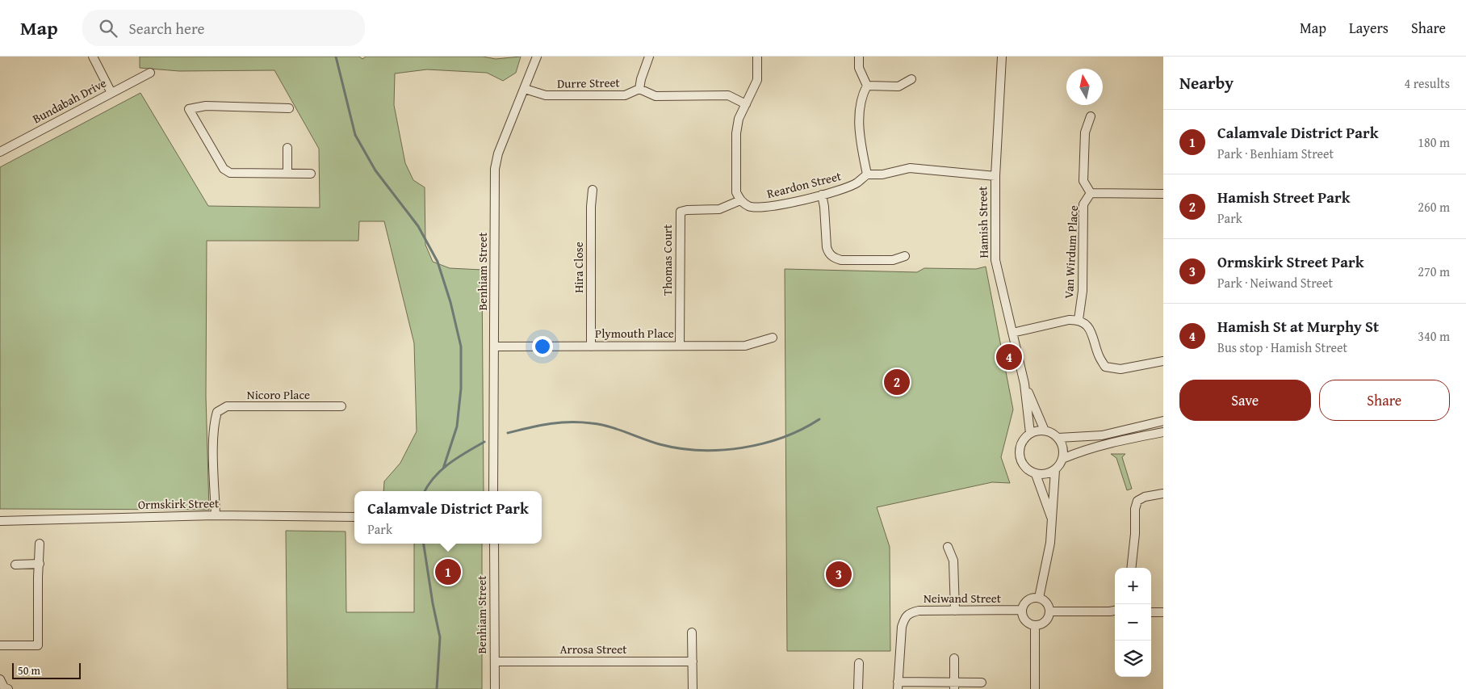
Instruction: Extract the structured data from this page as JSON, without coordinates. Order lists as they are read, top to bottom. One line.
{"streets":{"street":["Durre Street","Bundabah Drive","Reardon Street","Hamish Street","Van Wirdum Place","Thomas Court","Hira Close","Benhiam Street","Plymouth Place","Nicoro Place","Ormskirk Street","Neiwand Street","Arrosa Street"]},"crossings":[["Durre Street","Benhiam Street"],["Reardon Street","Thomas Court"],["Thomas Court","Plymouth Place"],["Hira Close","Plymouth Place"],["Benhiam Street","Plymouth Place"],["Benhiam Street","Arrosa Street"],["Nicoro Place","Ormskirk Street"]],"scale_bar":"50 m","north":"top","page":{"header":"Map","search":"Search here","nav":["Map","Layers","Share"],"heading":["Nearby","4 results"],"list":[{"mark":"1","name":"Calamvale District Park","note":"Park · Benhiam Street","value":"180 m"},{"mark":"2","name":"Hamish Street Park","note":"Park","value":"260 m"},{"mark":"3","name":"Ormskirk Street Park","note":"Park · Neiwand Street","value":"270 m"},{"mark":"4","name":"Hamish St at Murphy St","note":"Bus stop · Hamish Street","value":"340 m"}],"pins":["4","2","1","3"],"buttons":["Save","Share"],"popup":["Calamvale District Park","Park"],"map_buttons":["+","−"],"scale":"50 m"}}
